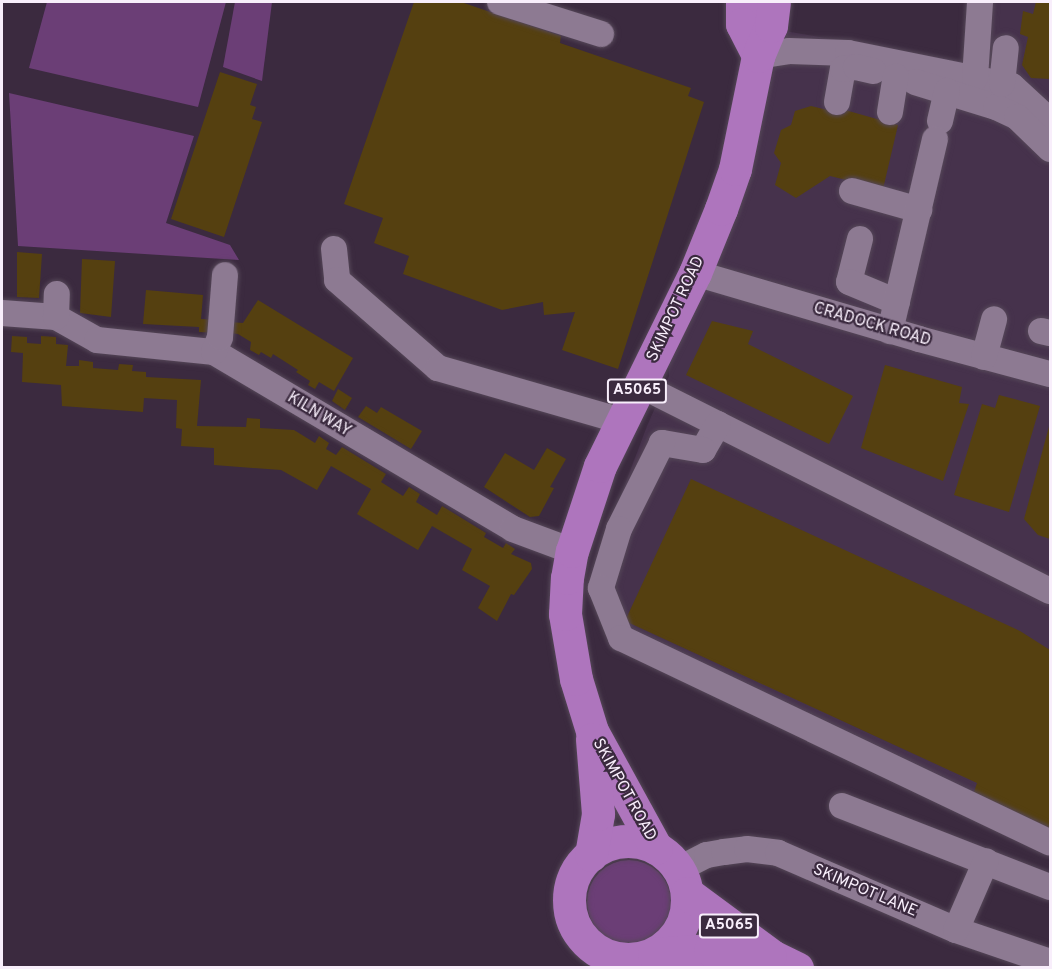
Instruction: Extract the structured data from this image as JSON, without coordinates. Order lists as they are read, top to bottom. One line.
{"streets":{"main road":["SKIMPOT ROAD","A5065"],"street":["CRADOCK ROAD","KILN WAY","SKIMPOT LANE"]},"crossings":[["SKIMPOT ROAD","CRADOCK ROAD"],["SKIMPOT ROAD","A5065"],["SKIMPOT ROAD","KILN WAY"],["SKIMPOT ROAD","SKIMPOT LANE"],["A5065","SKIMPOT LANE"]]}
